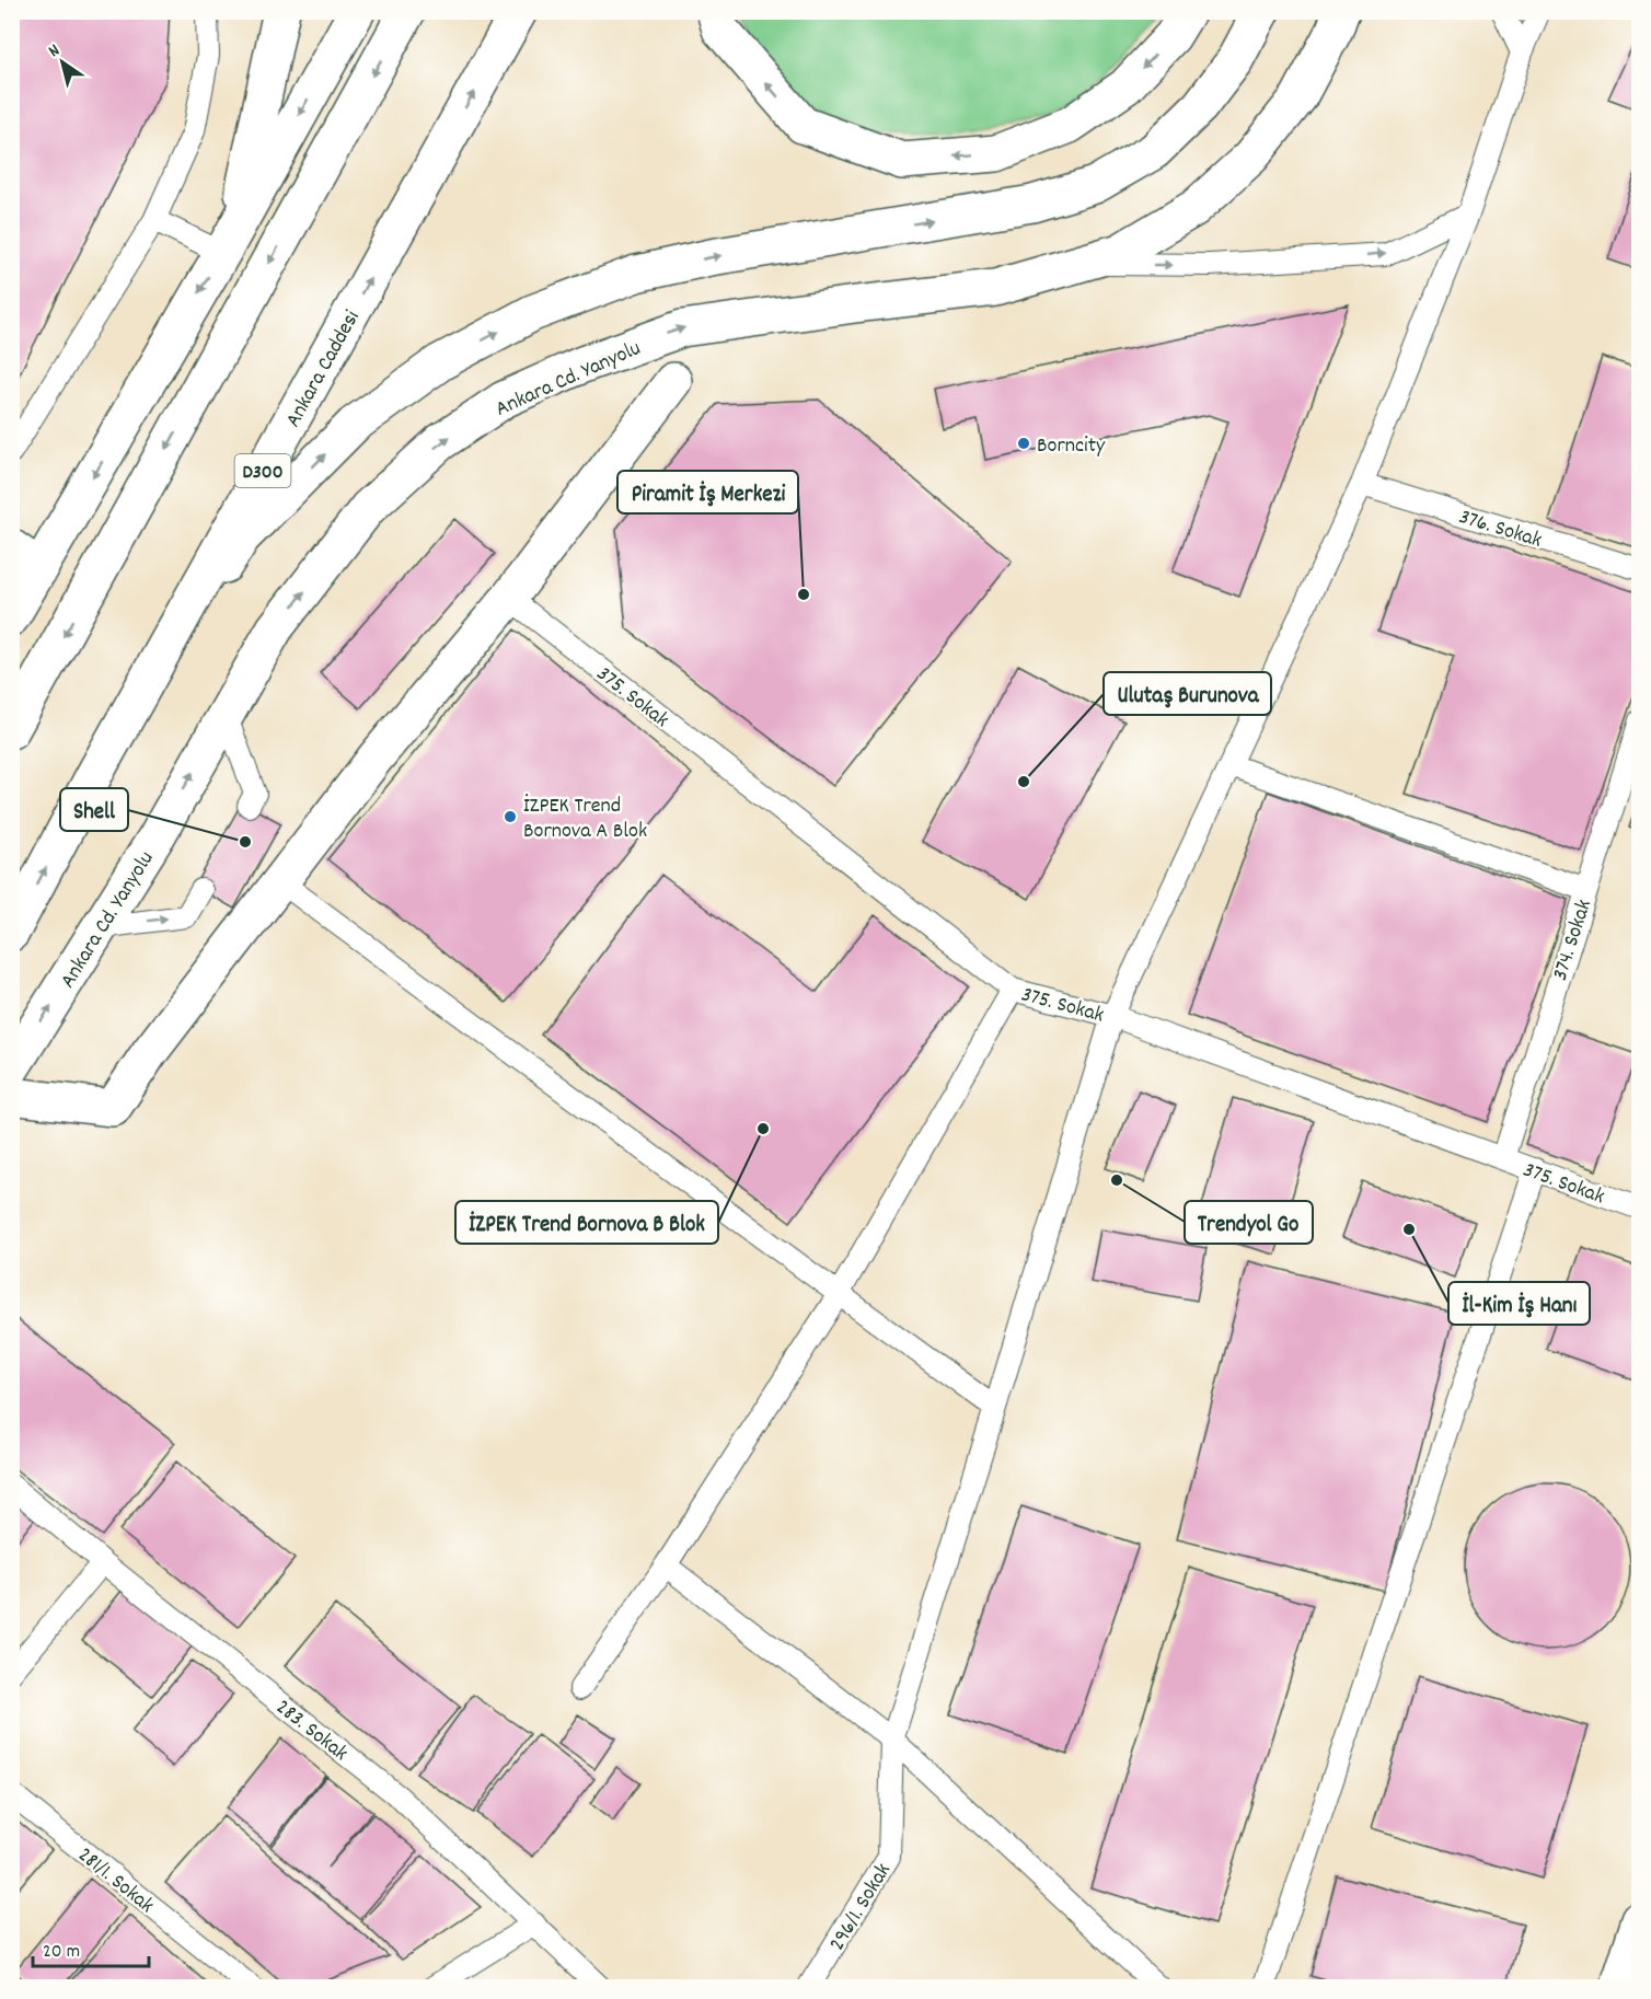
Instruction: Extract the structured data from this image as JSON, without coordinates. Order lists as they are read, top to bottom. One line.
{"streets":{"main road":["Ankara Caddesi","Ankara Cd. Yanyolu","D300"],"lane":["376. Sokak","375. Sokak","374. Sokak","283. Sokak","281/1. Sokak","296/1. Sokak"]},"crossings":[["376. Sokak","296/1. Sokak"],["375. Sokak","374. Sokak"],["375. Sokak","296/1. Sokak"]],"places":["Borncity","Piramit İş Merkezi","Ulutaş Burunova","İZPEK Trend Bornova A Blok","Shell","İZPEK Trend Bornova B Blok","Trendyol Go","İl-Kim İş Hanı"],"scale_bar":"20 m","north":"top left"}
